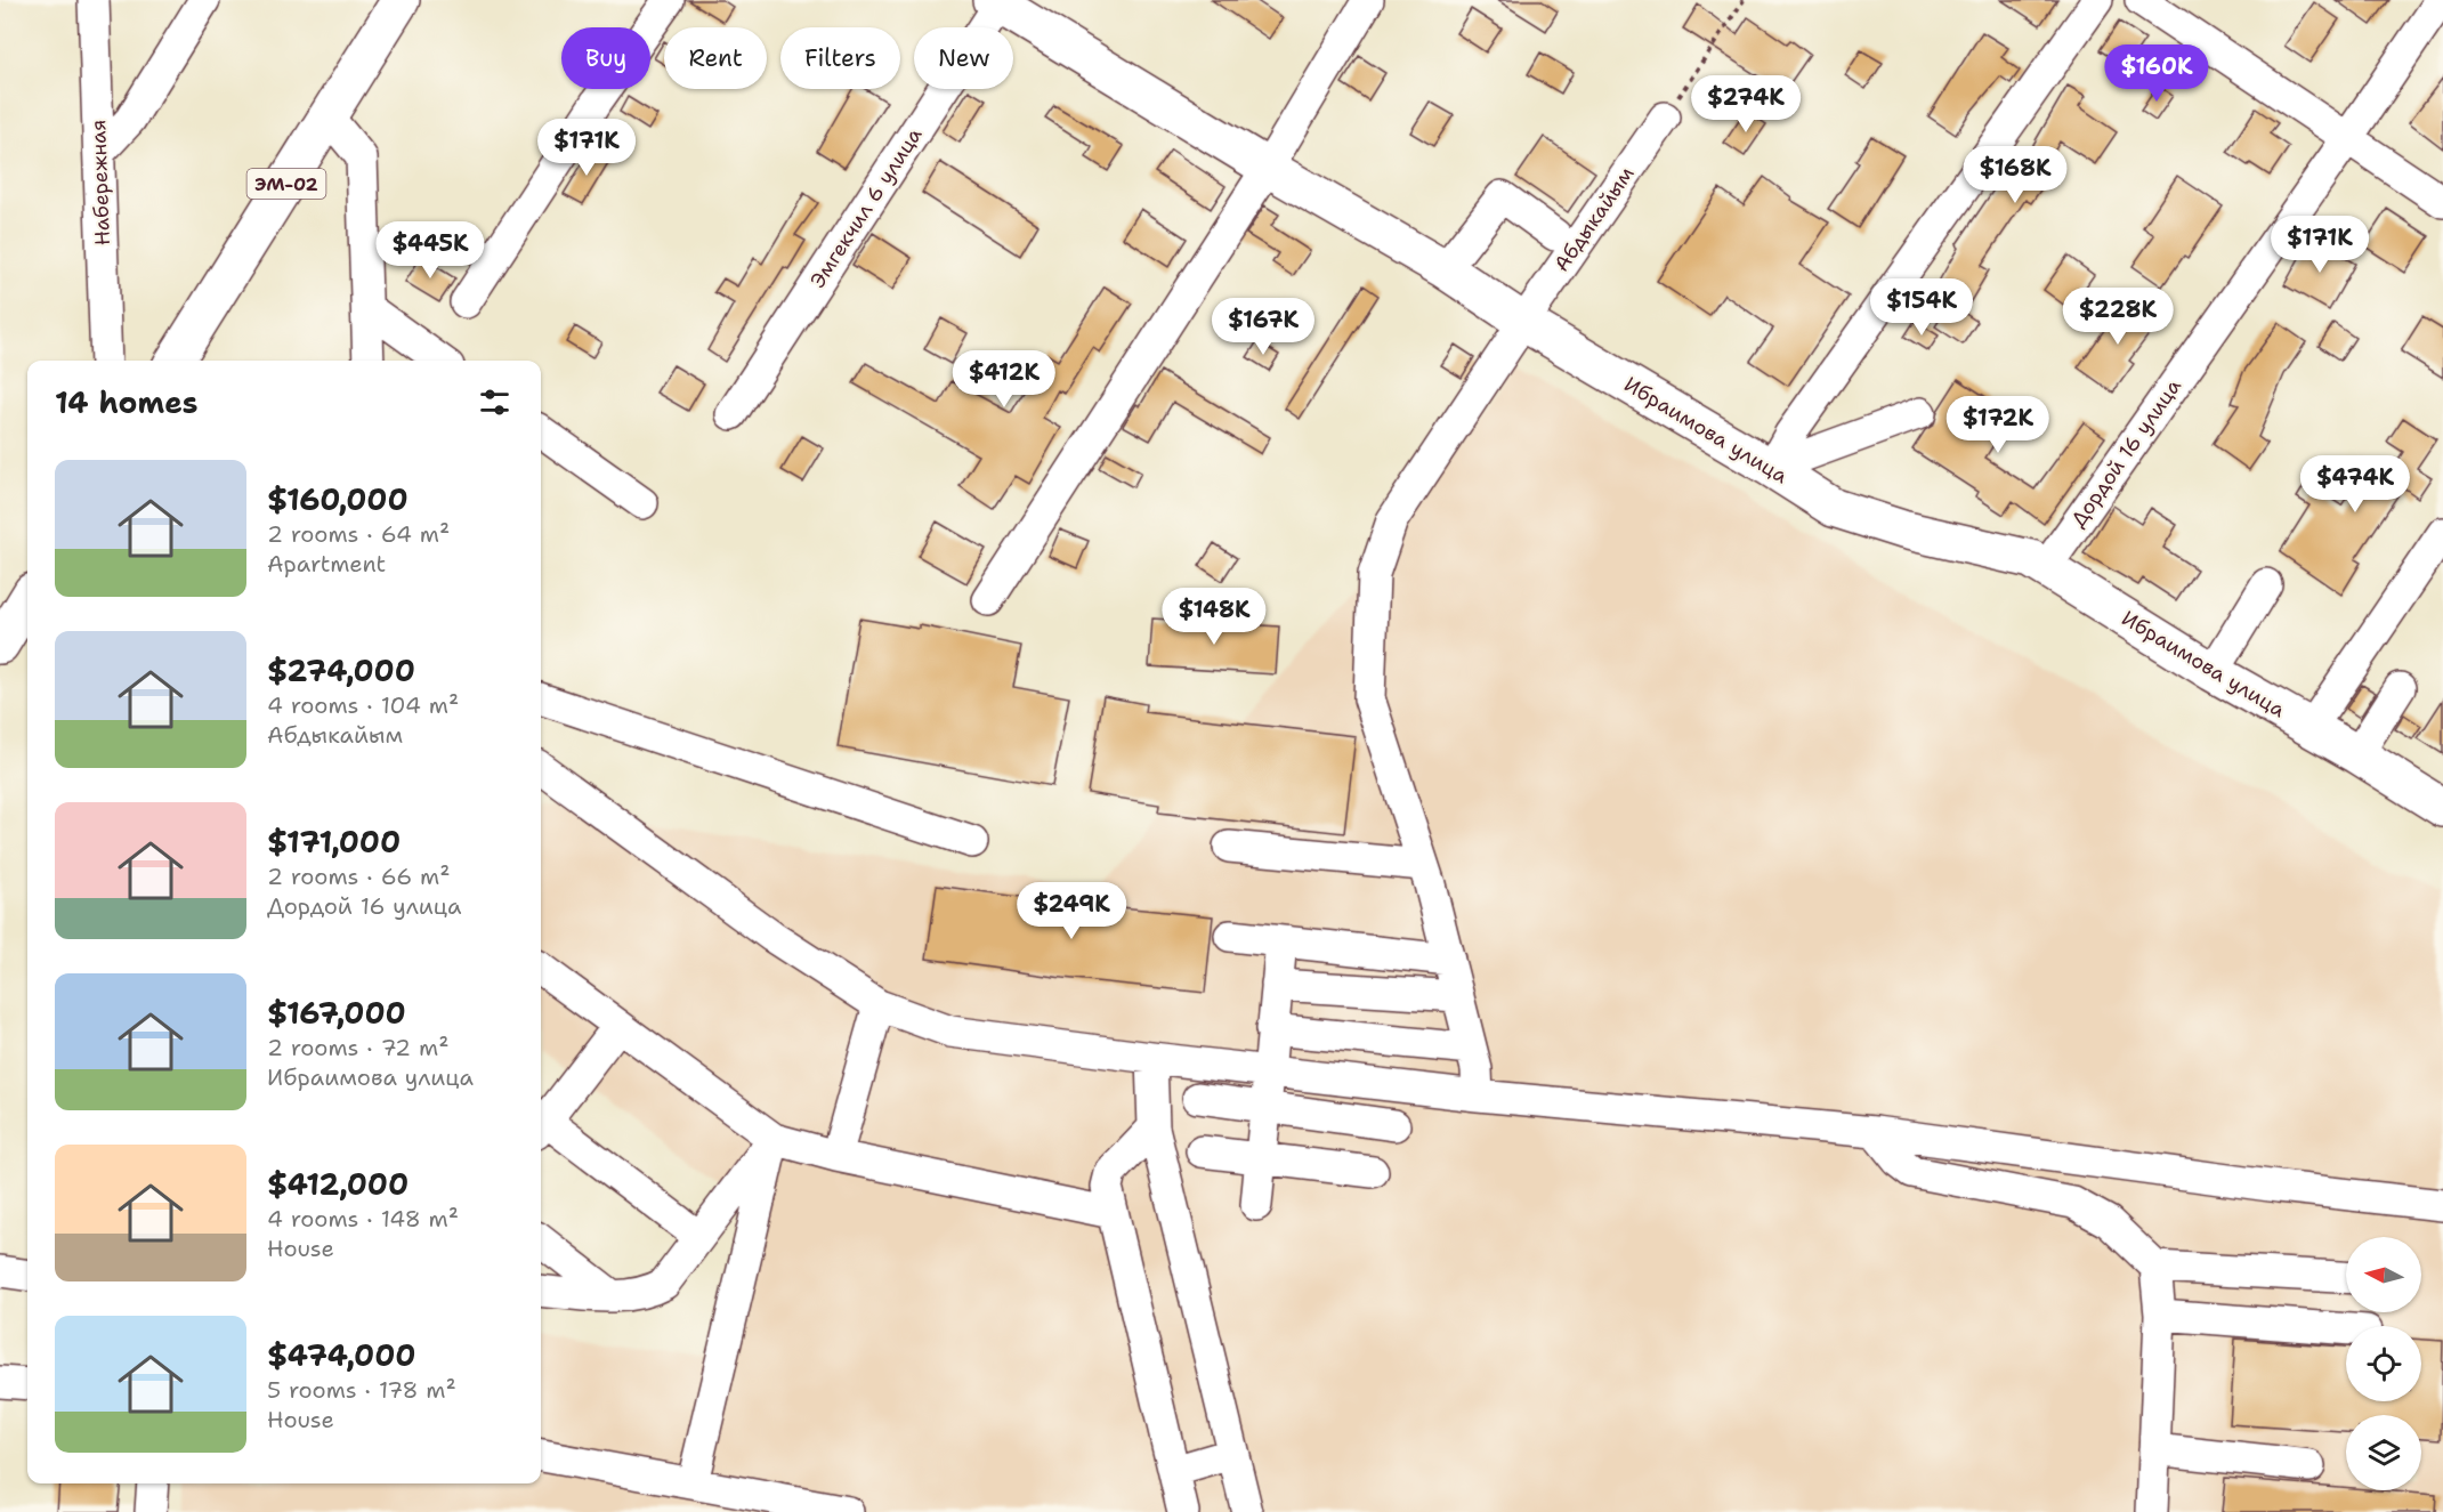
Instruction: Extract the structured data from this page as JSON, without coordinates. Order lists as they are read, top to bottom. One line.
{"streets":{"main road":["ЭМ-02","Ибраимова улица"],"street":["Набережная","Эмгекчил 6 улица","Абдыкайым","Дордой 16 улица"]},"crossings":[["Эмгекчил 6 улица","Ибраимова улица"],["Абдыкайым","Ибраимова улица"],["Ибраимова улица","Дордой 16 улица"]],"north":"left","page":{"chip":["Buy","Rent","Filters","New"],"price":["$160K","$274K","$171K","$168K","$171K","$445K","$154K","$228K","$167K","$412K","$172K","$474K","$148K","$249K"],"heading":"14 homes","list":[{"name":"$160,000","note":"2 rooms · 64 m² · Apartment"},{"name":"$274,000","note":"4 rooms · 104 m² · Абдыкайым"},{"name":"$171,000","note":"2 rooms · 66 m² · Дордой 16 улица"},{"name":"$167,000","note":"2 rooms · 72 m² · Ибраимова улица"},{"name":"$412,000","note":"4 rooms · 148 m² · House"},{"name":"$474,000","note":"5 rooms · 178 m² · House"}]}}
